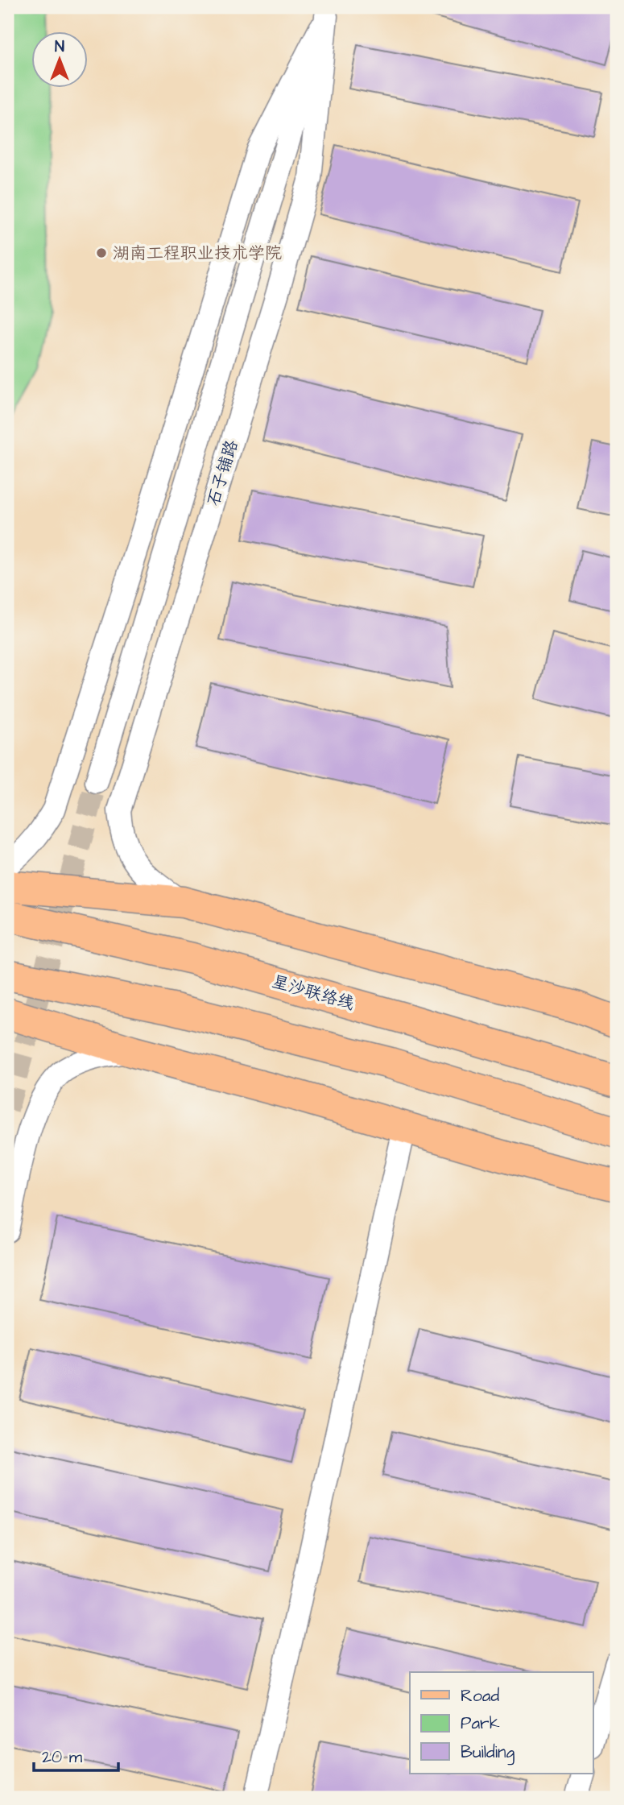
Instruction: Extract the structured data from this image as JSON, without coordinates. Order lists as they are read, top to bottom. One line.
{"streets":{"main road":["星沙联络线"],"street":["石子铺路"]},"places":["湖南工程职业技术学院"],"legend":["Road","Park","Building"],"scale_bar":"20 m","north":"top"}
